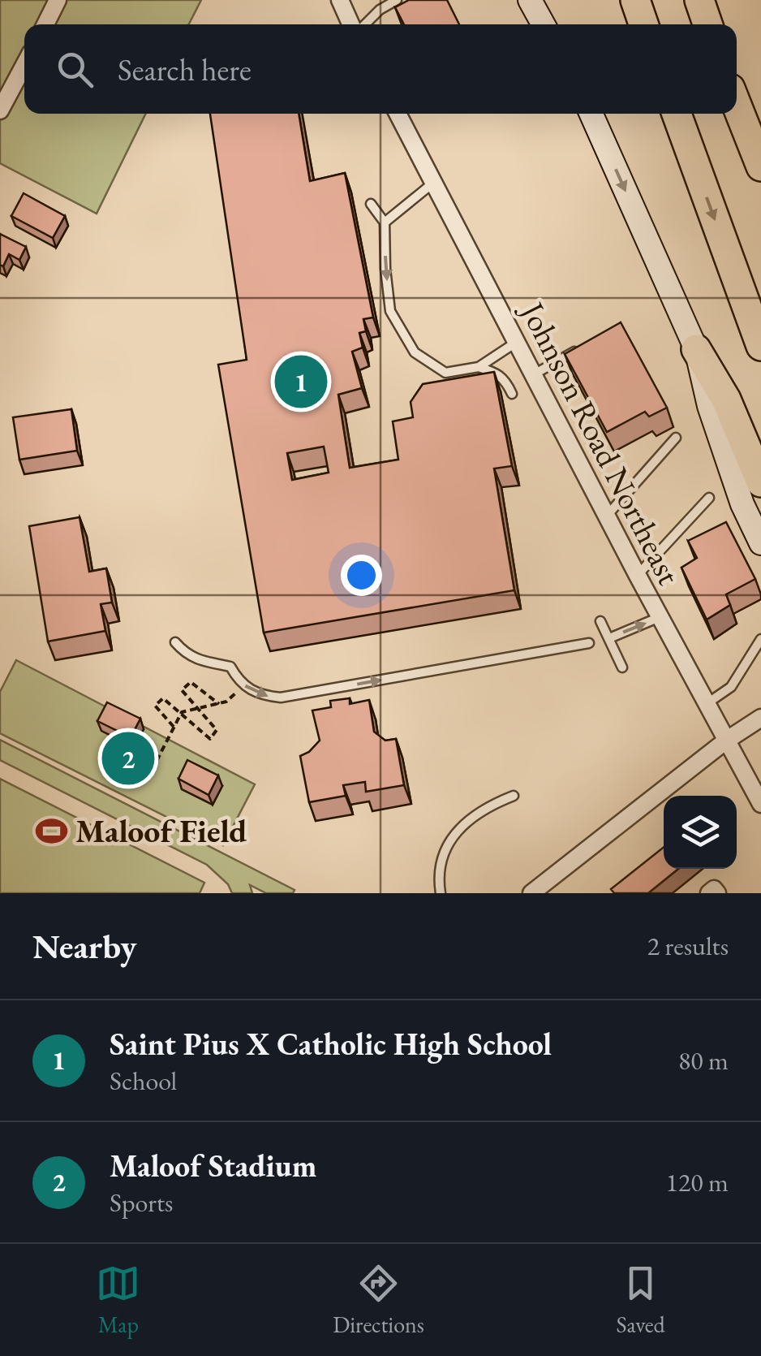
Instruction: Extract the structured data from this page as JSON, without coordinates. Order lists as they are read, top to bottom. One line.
{"streets":{"street":["Johnson Road Northeast"]},"places":{"sports":["Maloof Field"]},"page":{"search":"Search here","pins":["1","2"],"heading":["Nearby","2 results"],"list":[{"mark":"1","name":"Saint Pius X Catholic High School","note":"School","value":"80 m"},{"mark":"2","name":"Maloof Stadium","note":"Sports","value":"120 m"}],"nav":["Map","Directions","Saved"]}}
